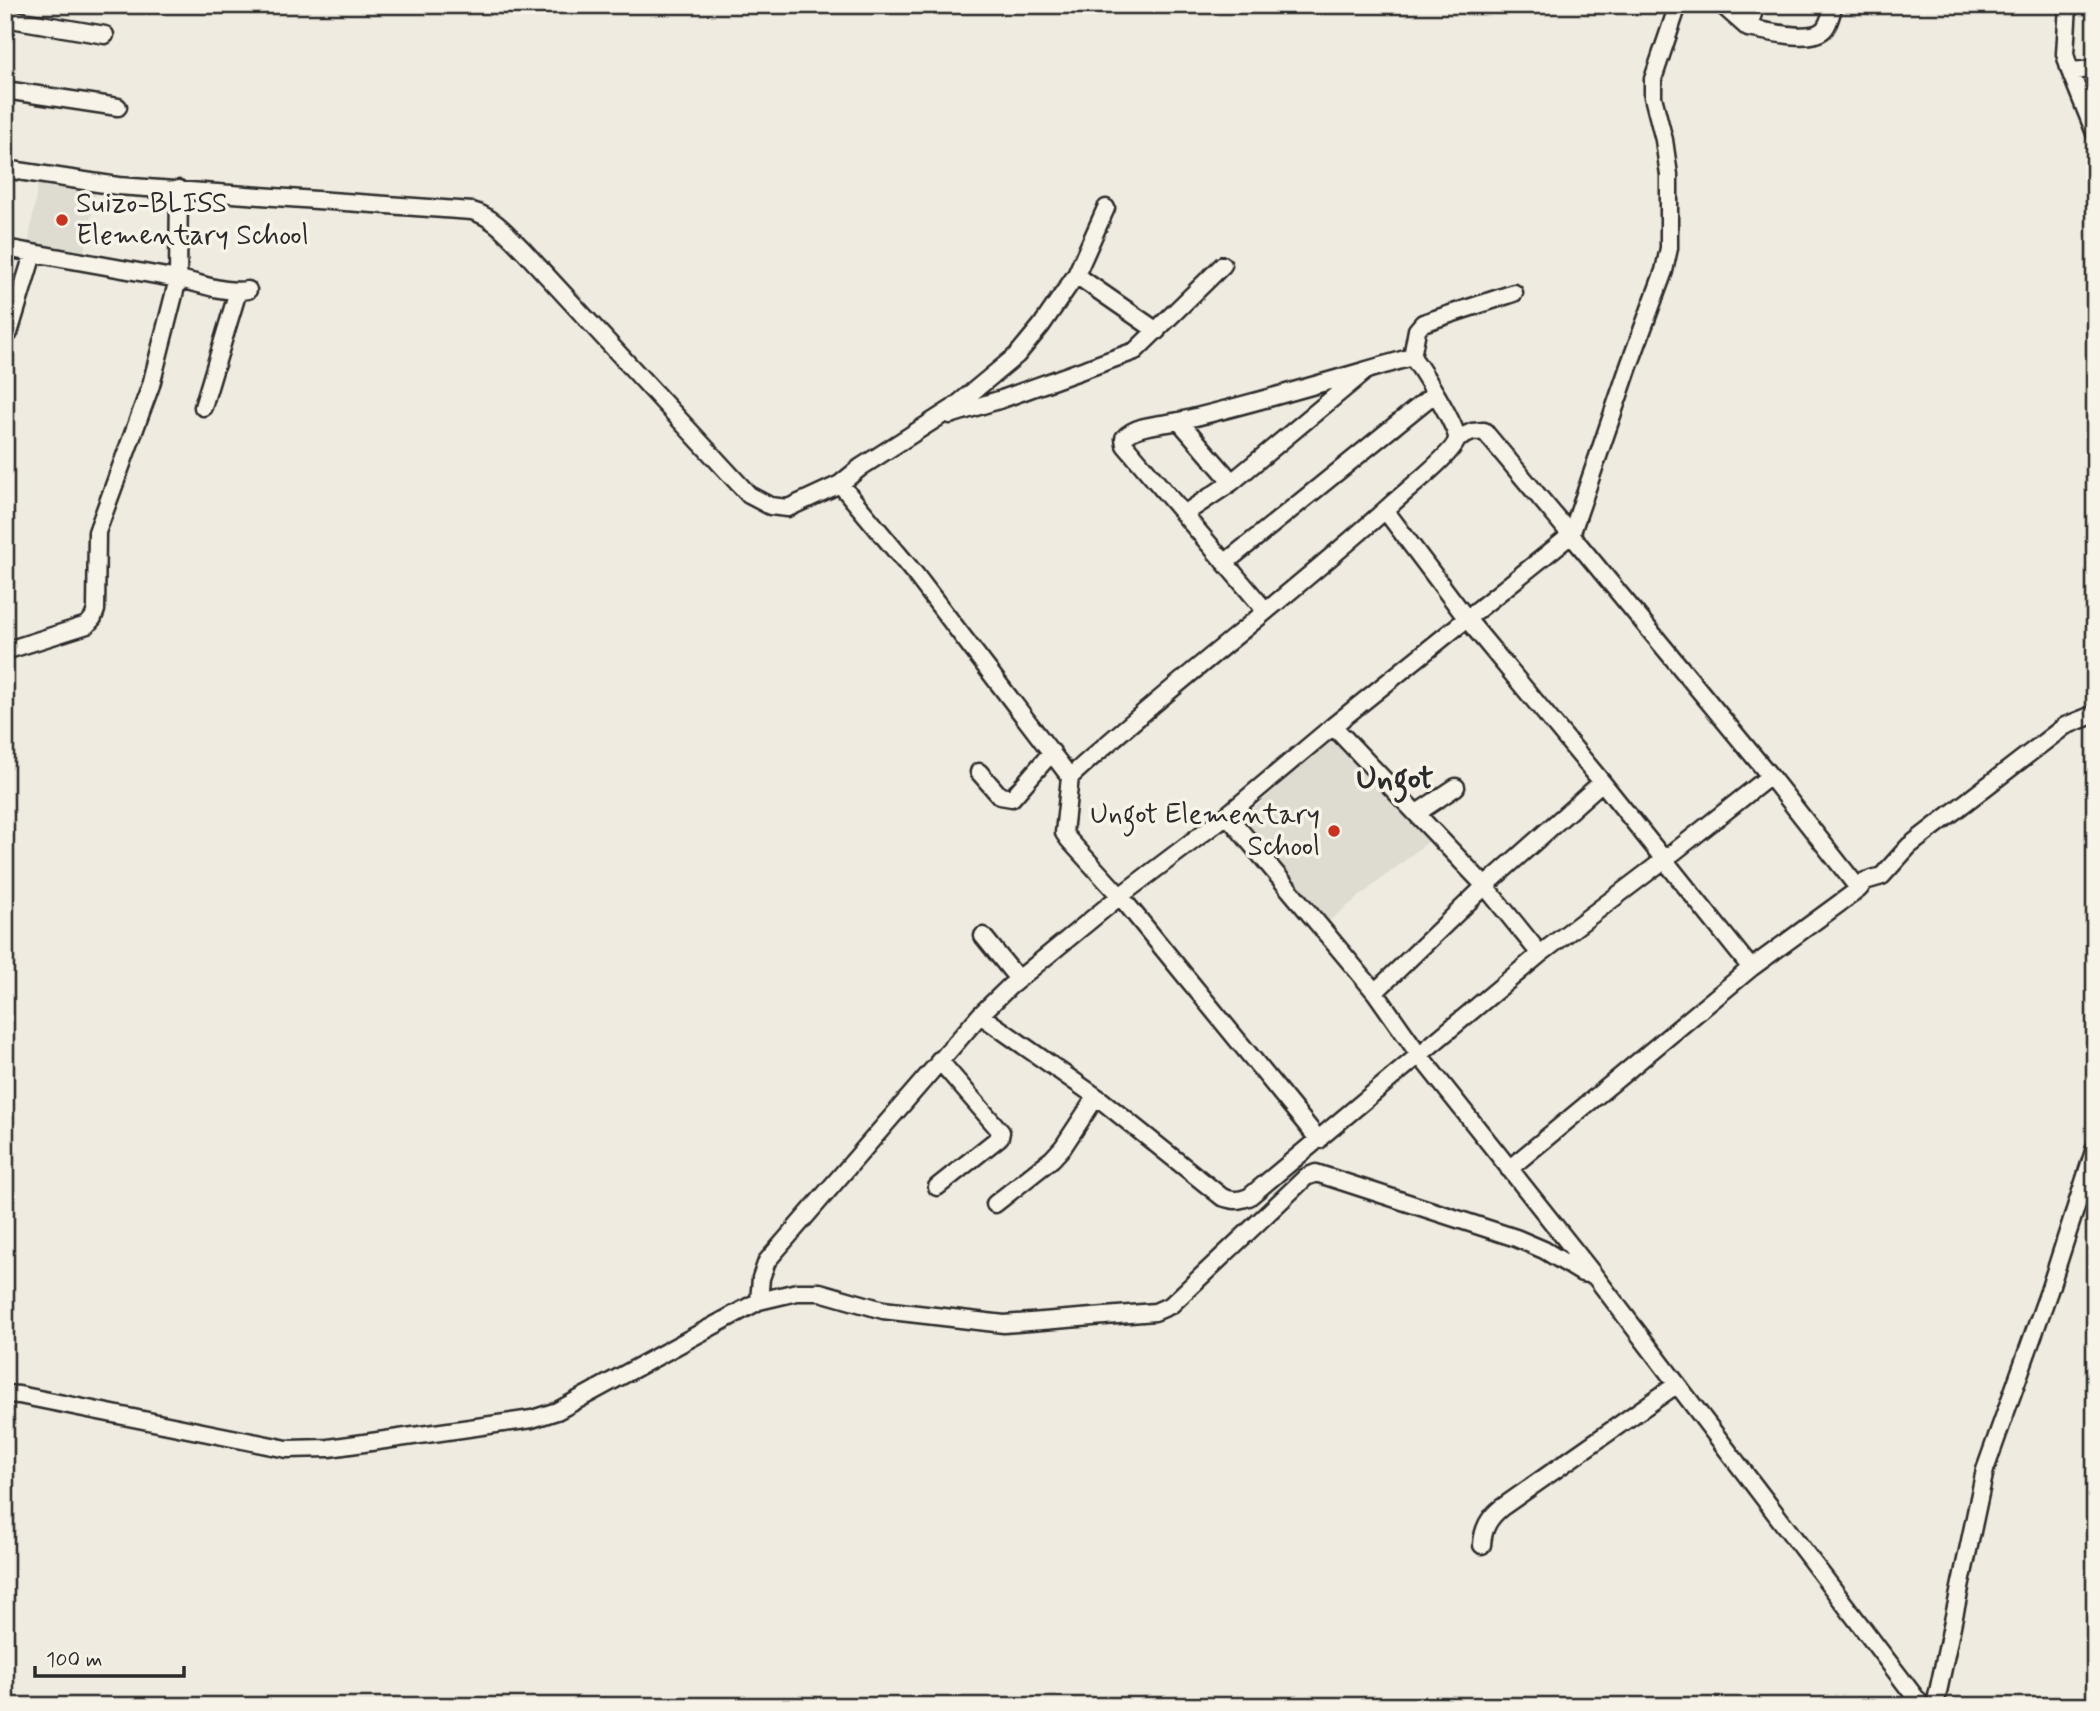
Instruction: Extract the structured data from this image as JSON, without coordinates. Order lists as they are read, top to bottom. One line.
{"districts":["Ungot"],"places":["Suizo-BLISS Elementary School","Ungot Elementary School"],"scale_bar":"100 m"}
